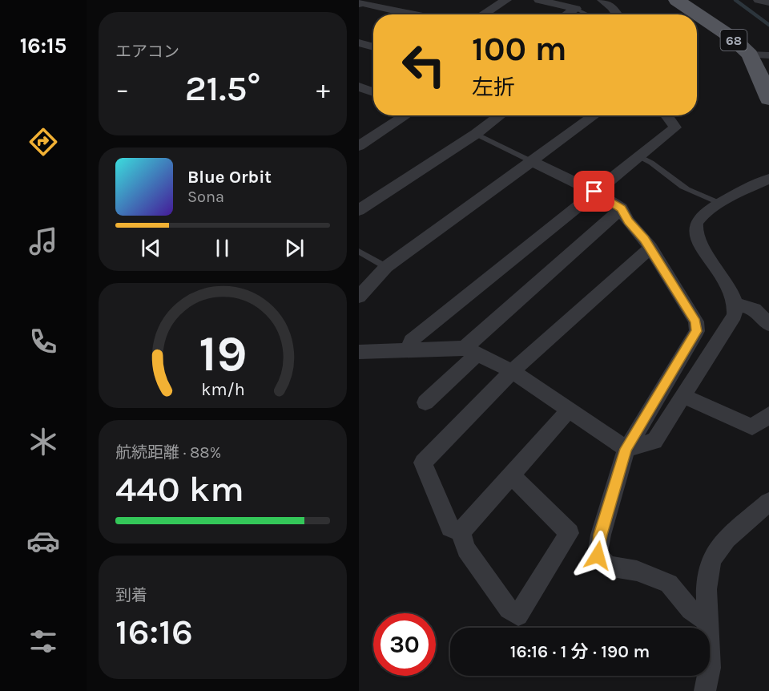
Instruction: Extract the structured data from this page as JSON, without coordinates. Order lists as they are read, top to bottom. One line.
{"streets":{"main road":["68"]},"page":{"tabs":"16:15","tile":["エアコン",["航続距離 · 88%","440 km"],["到着","16:16"]],"turn":["100 m","左折"],"heat":["−","21.5°","+"],"song":["Blue Orbit","Sona"],"limit":"30","trip":"16:16 · 1 分 · 190 m","gauge":["19","km/h"]}}
